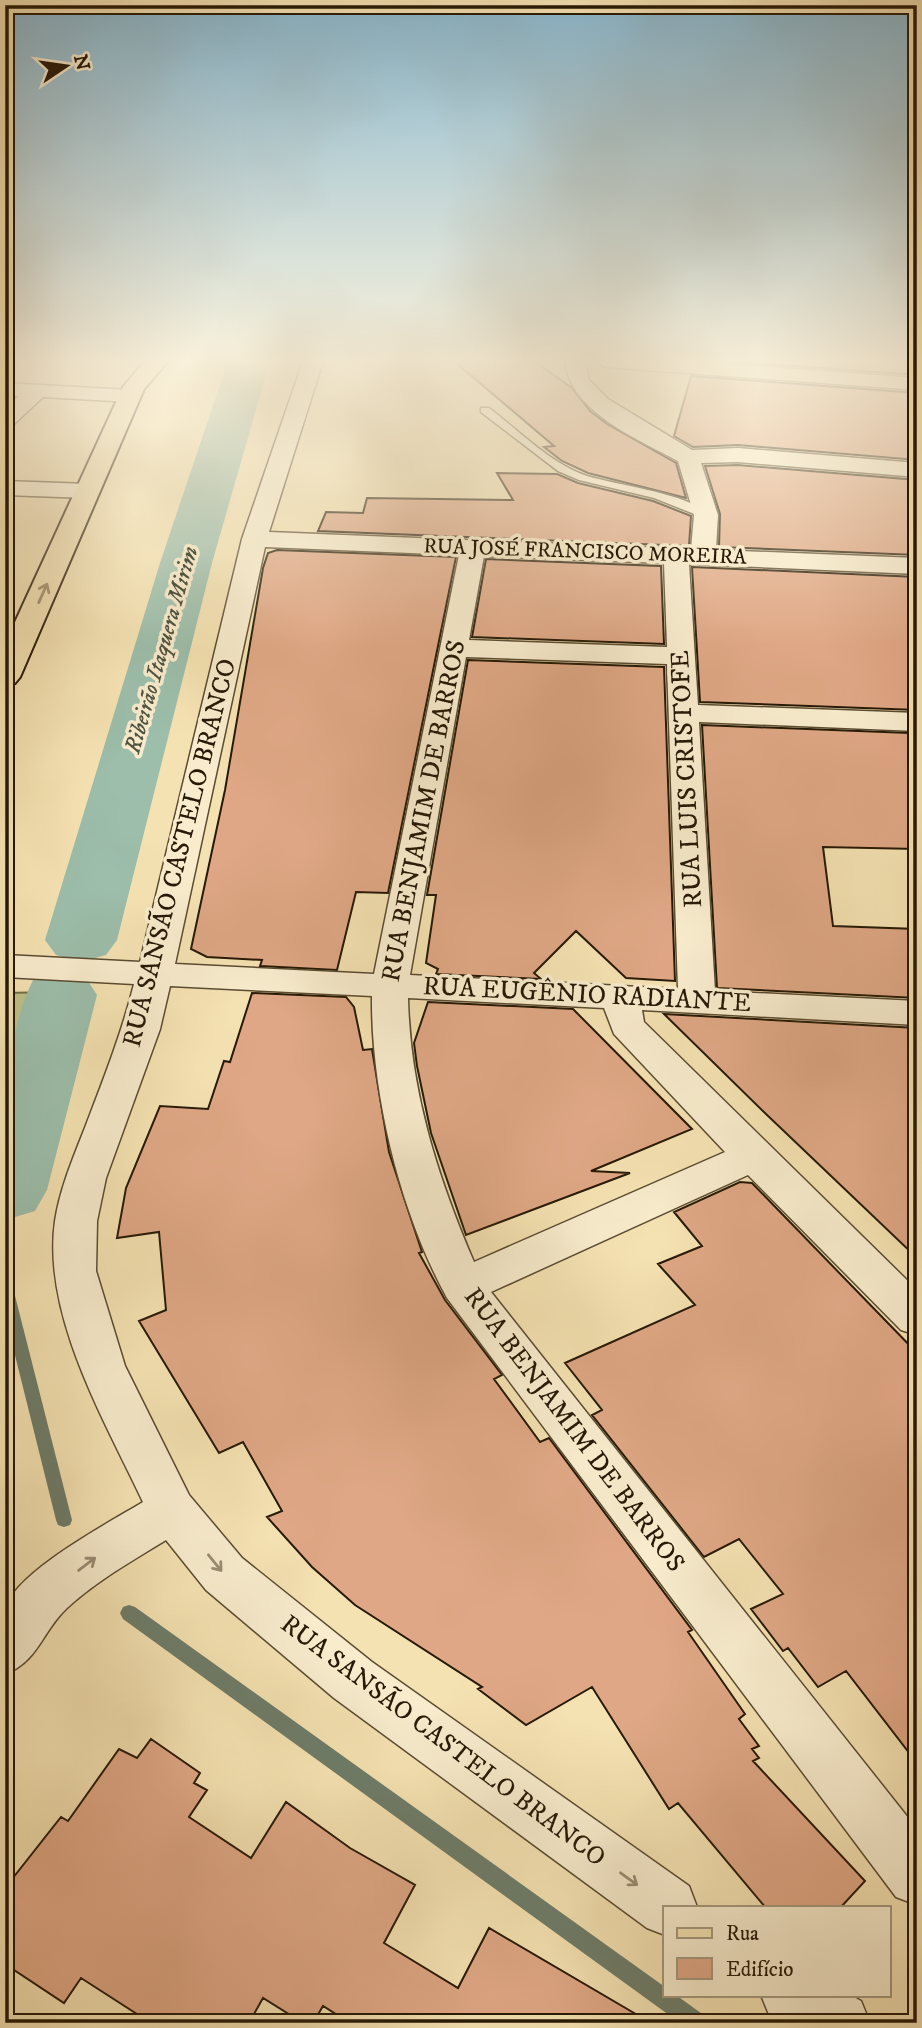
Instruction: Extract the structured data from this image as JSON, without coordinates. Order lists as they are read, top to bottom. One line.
{"streets":{"street":["RUA JOSÉ FRANCISCO MOREIRA","RUA LUIS CRISTOFE","RUA BENJAMIM DE BARROS","RUA SANSÃO CASTELO BRANCO","RUA EUGÊNIO RADIANTE"]},"crossings":[["RUA JOSÉ FRANCISCO MOREIRA","RUA LUIS CRISTOFE"],["RUA JOSÉ FRANCISCO MOREIRA","RUA BENJAMIM DE BARROS"],["RUA JOSÉ FRANCISCO MOREIRA","RUA SANSÃO CASTELO BRANCO"],["RUA LUIS CRISTOFE","RUA EUGÊNIO RADIANTE"],["RUA BENJAMIM DE BARROS","RUA EUGÊNIO RADIANTE"],["RUA SANSÃO CASTELO BRANCO","RUA EUGÊNIO RADIANTE"]],"one_way":["RUA SANSÃO CASTELO BRANCO"],"water":["Ribeirão Itaquera Mirim"],"legend":["Rua","Edifício"],"north":"right"}
